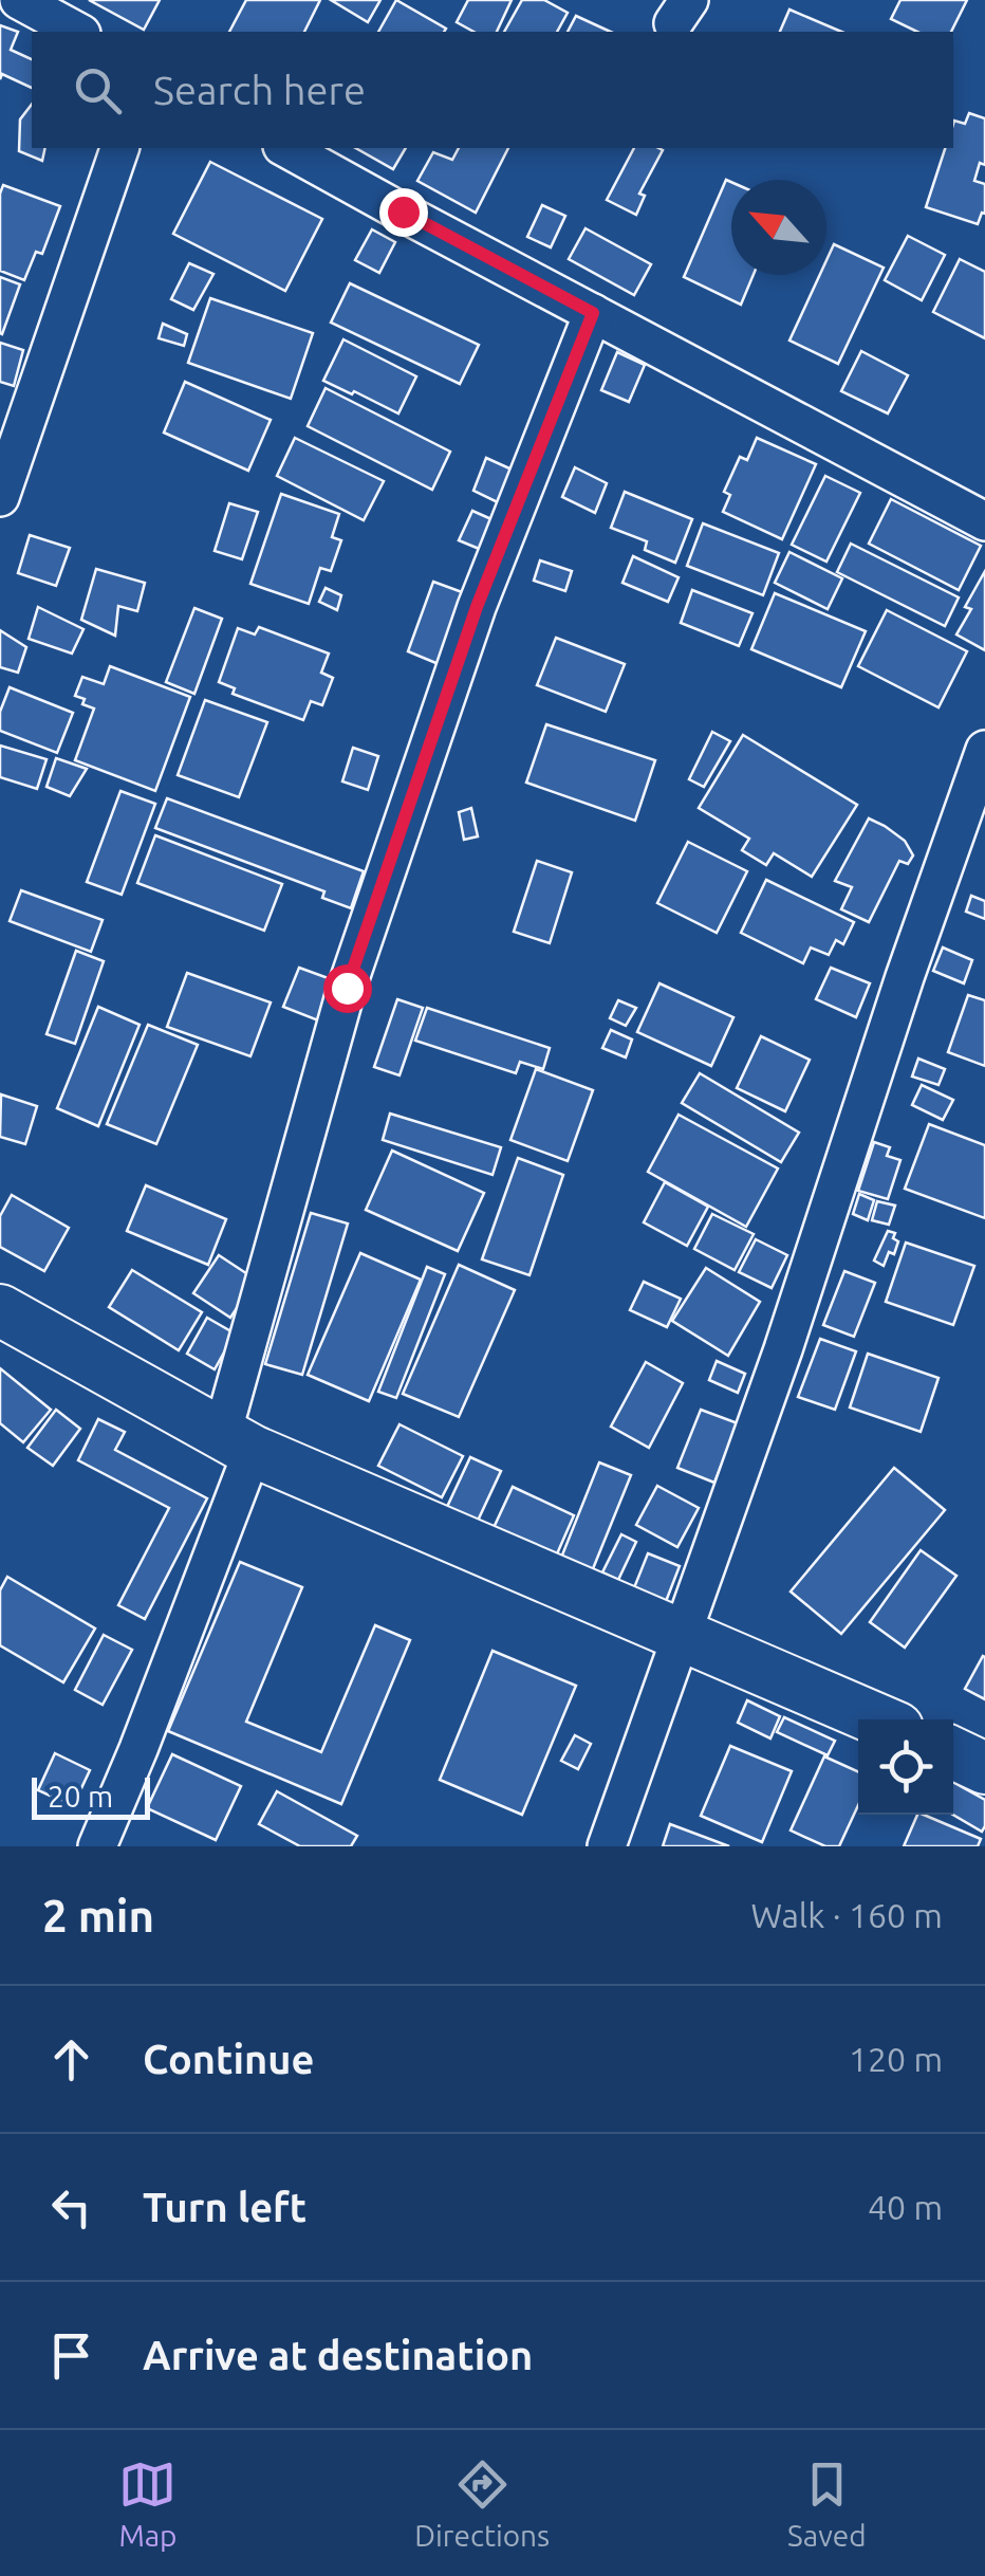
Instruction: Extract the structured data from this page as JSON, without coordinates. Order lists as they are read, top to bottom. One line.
{"scale_bar":"20 m","north":"top left","page":{"search":"Search here","scale":"20 m","heading":["2 min","Walk · 160 m"],"list":[["Continue","120 m"],["Turn left","40 m"],"Arrive at destination"],"nav":["Map","Directions","Saved"]}}
